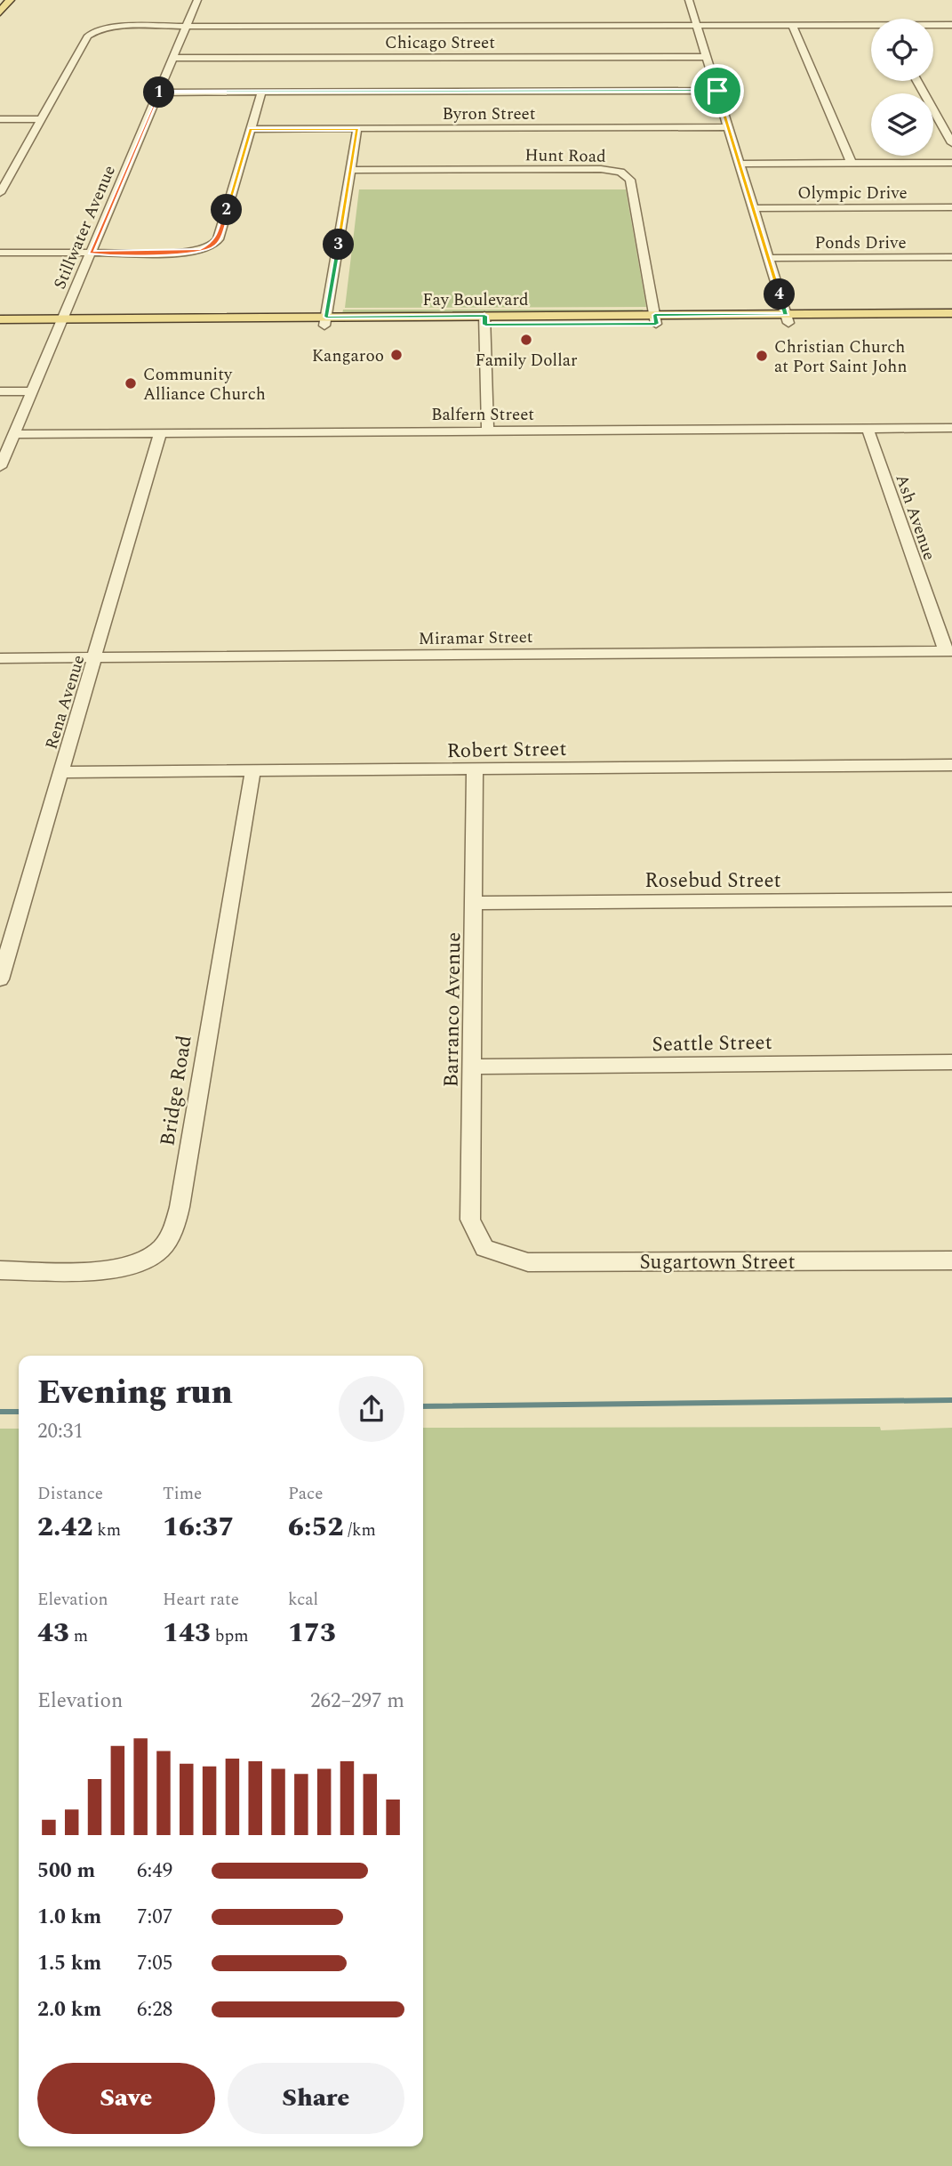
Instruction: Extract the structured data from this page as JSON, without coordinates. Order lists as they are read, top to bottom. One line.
{"streets":{"main road":["Fay Boulevard"],"street":["Chicago Street","Byron Street","Hunt Road","Olympic Drive","Stillwater Avenue","Ponds Drive","Balfern Street","Ash Avenue","Miramar Street","Rena Avenue","Robert Street","Rosebud Street","Barranco Avenue","Seattle Street","Bridge Road","Sugartown Street"]},"crossings":[["Chicago Street","Stillwater Avenue"],["Hunt Road","Fay Boulevard"],["Stillwater Avenue","Fay Boulevard"],["Stillwater Avenue","Balfern Street"],["Balfern Street","Ash Avenue"],["Balfern Street","Rena Avenue"],["Ash Avenue","Miramar Street"],["Miramar Street","Rena Avenue"],["Rena Avenue","Robert Street"],["Robert Street","Barranco Avenue"],["Robert Street","Bridge Road"],["Rosebud Street","Barranco Avenue"],["Barranco Avenue","Seattle Street"],["Barranco Avenue","Sugartown Street"]],"places":["Family Dollar","Kangaroo","Christian Church at Port Saint John","Community Alliance Church"],"page":{"pins":["1","2","3","4"],"heading":["Evening run","20:31"],"stats":[["Distance","2.42 km"],["Time","16:37"],["Pace","6:52 /km"],["Elevation","43 m"],["Heart rate","143 bpm"],["kcal","173"]],"chart":["Elevation","262–297 m"],"list":[{"name":"500 m","note":"6:49"},{"name":"1.0 km","note":"7:07"},{"name":"1.5 km","note":"7:05"},{"name":"2.0 km","note":"6:28"}],"buttons":["Save","Share"]}}
